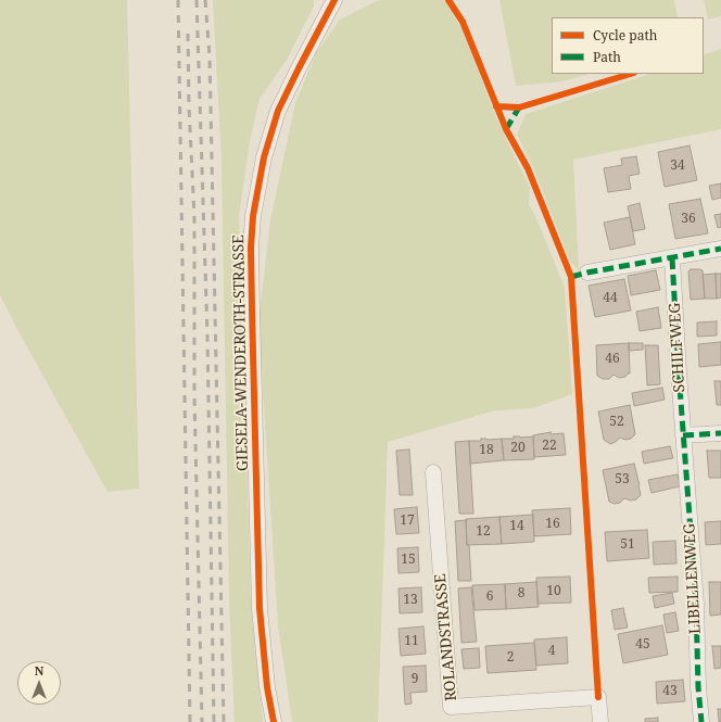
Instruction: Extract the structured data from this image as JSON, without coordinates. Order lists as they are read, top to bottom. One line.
{"streets":{"street":["SCHILFWEG","GIESELA-WENDEROTH-STRASSE","LIBELLENWEG","ROLANDSTRASSE"]},"crossings":[["SCHILFWEG","LIBELLENWEG"]],"house_numbers":["34","36","44","46","52","22","20","18","53","17","16","14","12","51","15","10","8","6","13","11","45","4","2","9","43"],"legend":["Cycle path","Path"],"north":"top"}
